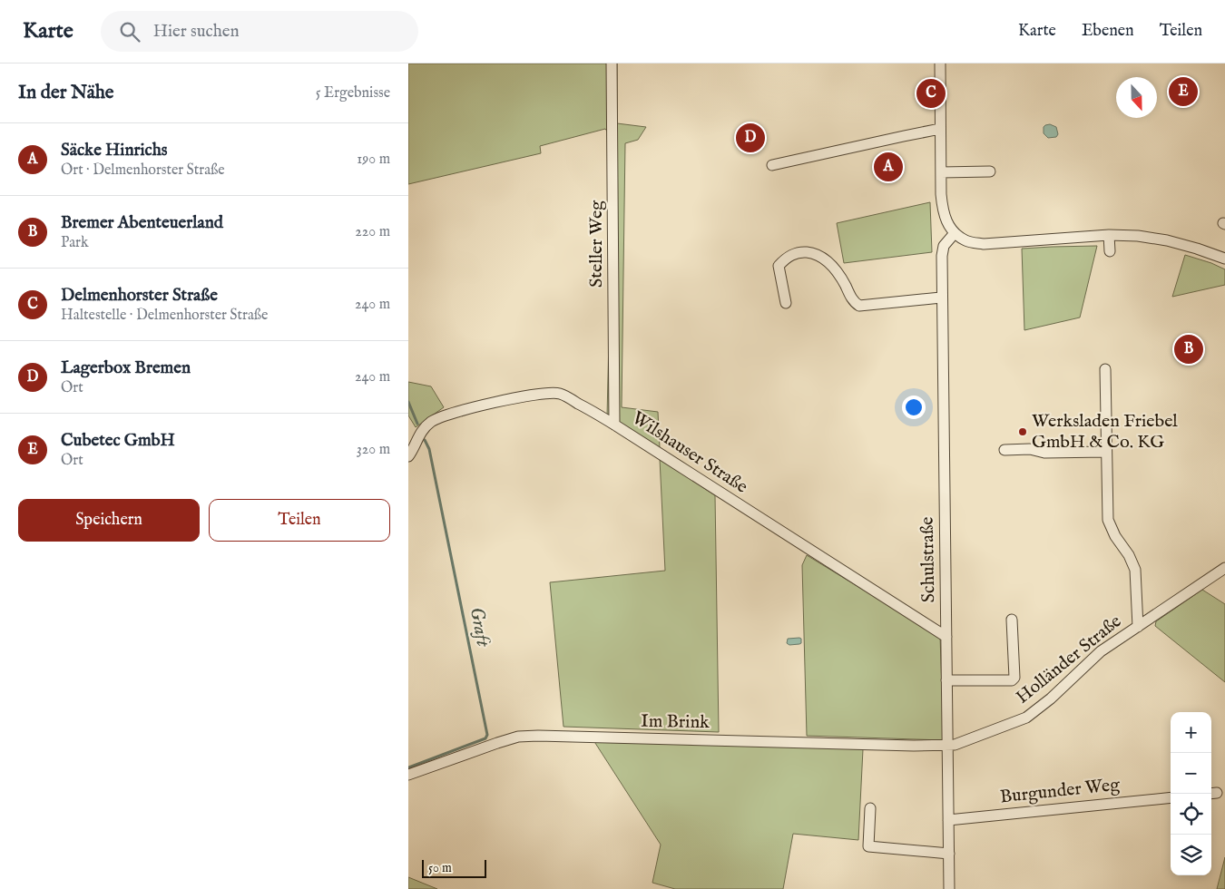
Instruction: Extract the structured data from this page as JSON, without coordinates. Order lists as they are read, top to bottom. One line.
{"streets":{"street":["Steller Weg","Wilshauser Straße","Schulstraße","Holländer Straße","Im Brink","Burgunder Weg"]},"crossings":[["Steller Weg","Wilshauser Straße"],["Wilshauser Straße","Schulstraße"],["Schulstraße","Holländer Straße"],["Schulstraße","Im Brink"],["Schulstraße","Burgunder Weg"],["Holländer Straße","Im Brink"]],"water":["Graft"],"places":["Werksladen Friebel GmbH & Co. KG"],"scale_bar":"50 m","north":"bottom","page":{"header":"Karte","search":"Hier suchen","nav":["Karte","Ebenen","Teilen"],"heading":["In der Nähe","5 Ergebnisse"],"pins":["E","C","D","A","B"],"list":[{"mark":"A","name":"Säcke Hinrichs","note":"Ort · Delmenhorster Straße","value":"190 m"},{"mark":"B","name":"Bremer Abenteuerland","note":"Park","value":"220 m"},{"mark":"C","name":"Delmenhorster Straße","note":"Haltestelle · Delmenhorster Straße","value":"240 m"},{"mark":"D","name":"Lagerbox Bremen","note":"Ort","value":"240 m"},{"mark":"E","name":"Cubetec GmbH","note":"Ort","value":"320 m"}],"buttons":["Speichern","Teilen"],"map_buttons":["+","−"],"scale":"50 m"}}
